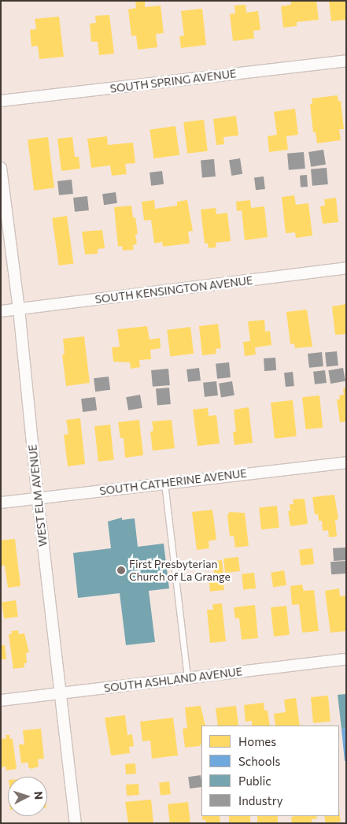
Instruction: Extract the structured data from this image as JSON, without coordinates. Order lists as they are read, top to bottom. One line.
{"streets":{"street":["SOUTH SPRING AVENUE","SOUTH KENSINGTON AVENUE","SOUTH CATHERINE AVENUE","WEST ELM AVENUE","SOUTH ASHLAND AVENUE"]},"crossings":[["SOUTH KENSINGTON AVENUE","WEST ELM AVENUE"],["SOUTH CATHERINE AVENUE","WEST ELM AVENUE"],["WEST ELM AVENUE","SOUTH ASHLAND AVENUE"]],"places":["First Presbyterian Church of La Grange"],"legend":["Homes","Schools","Public","Industry"],"north":"right"}
